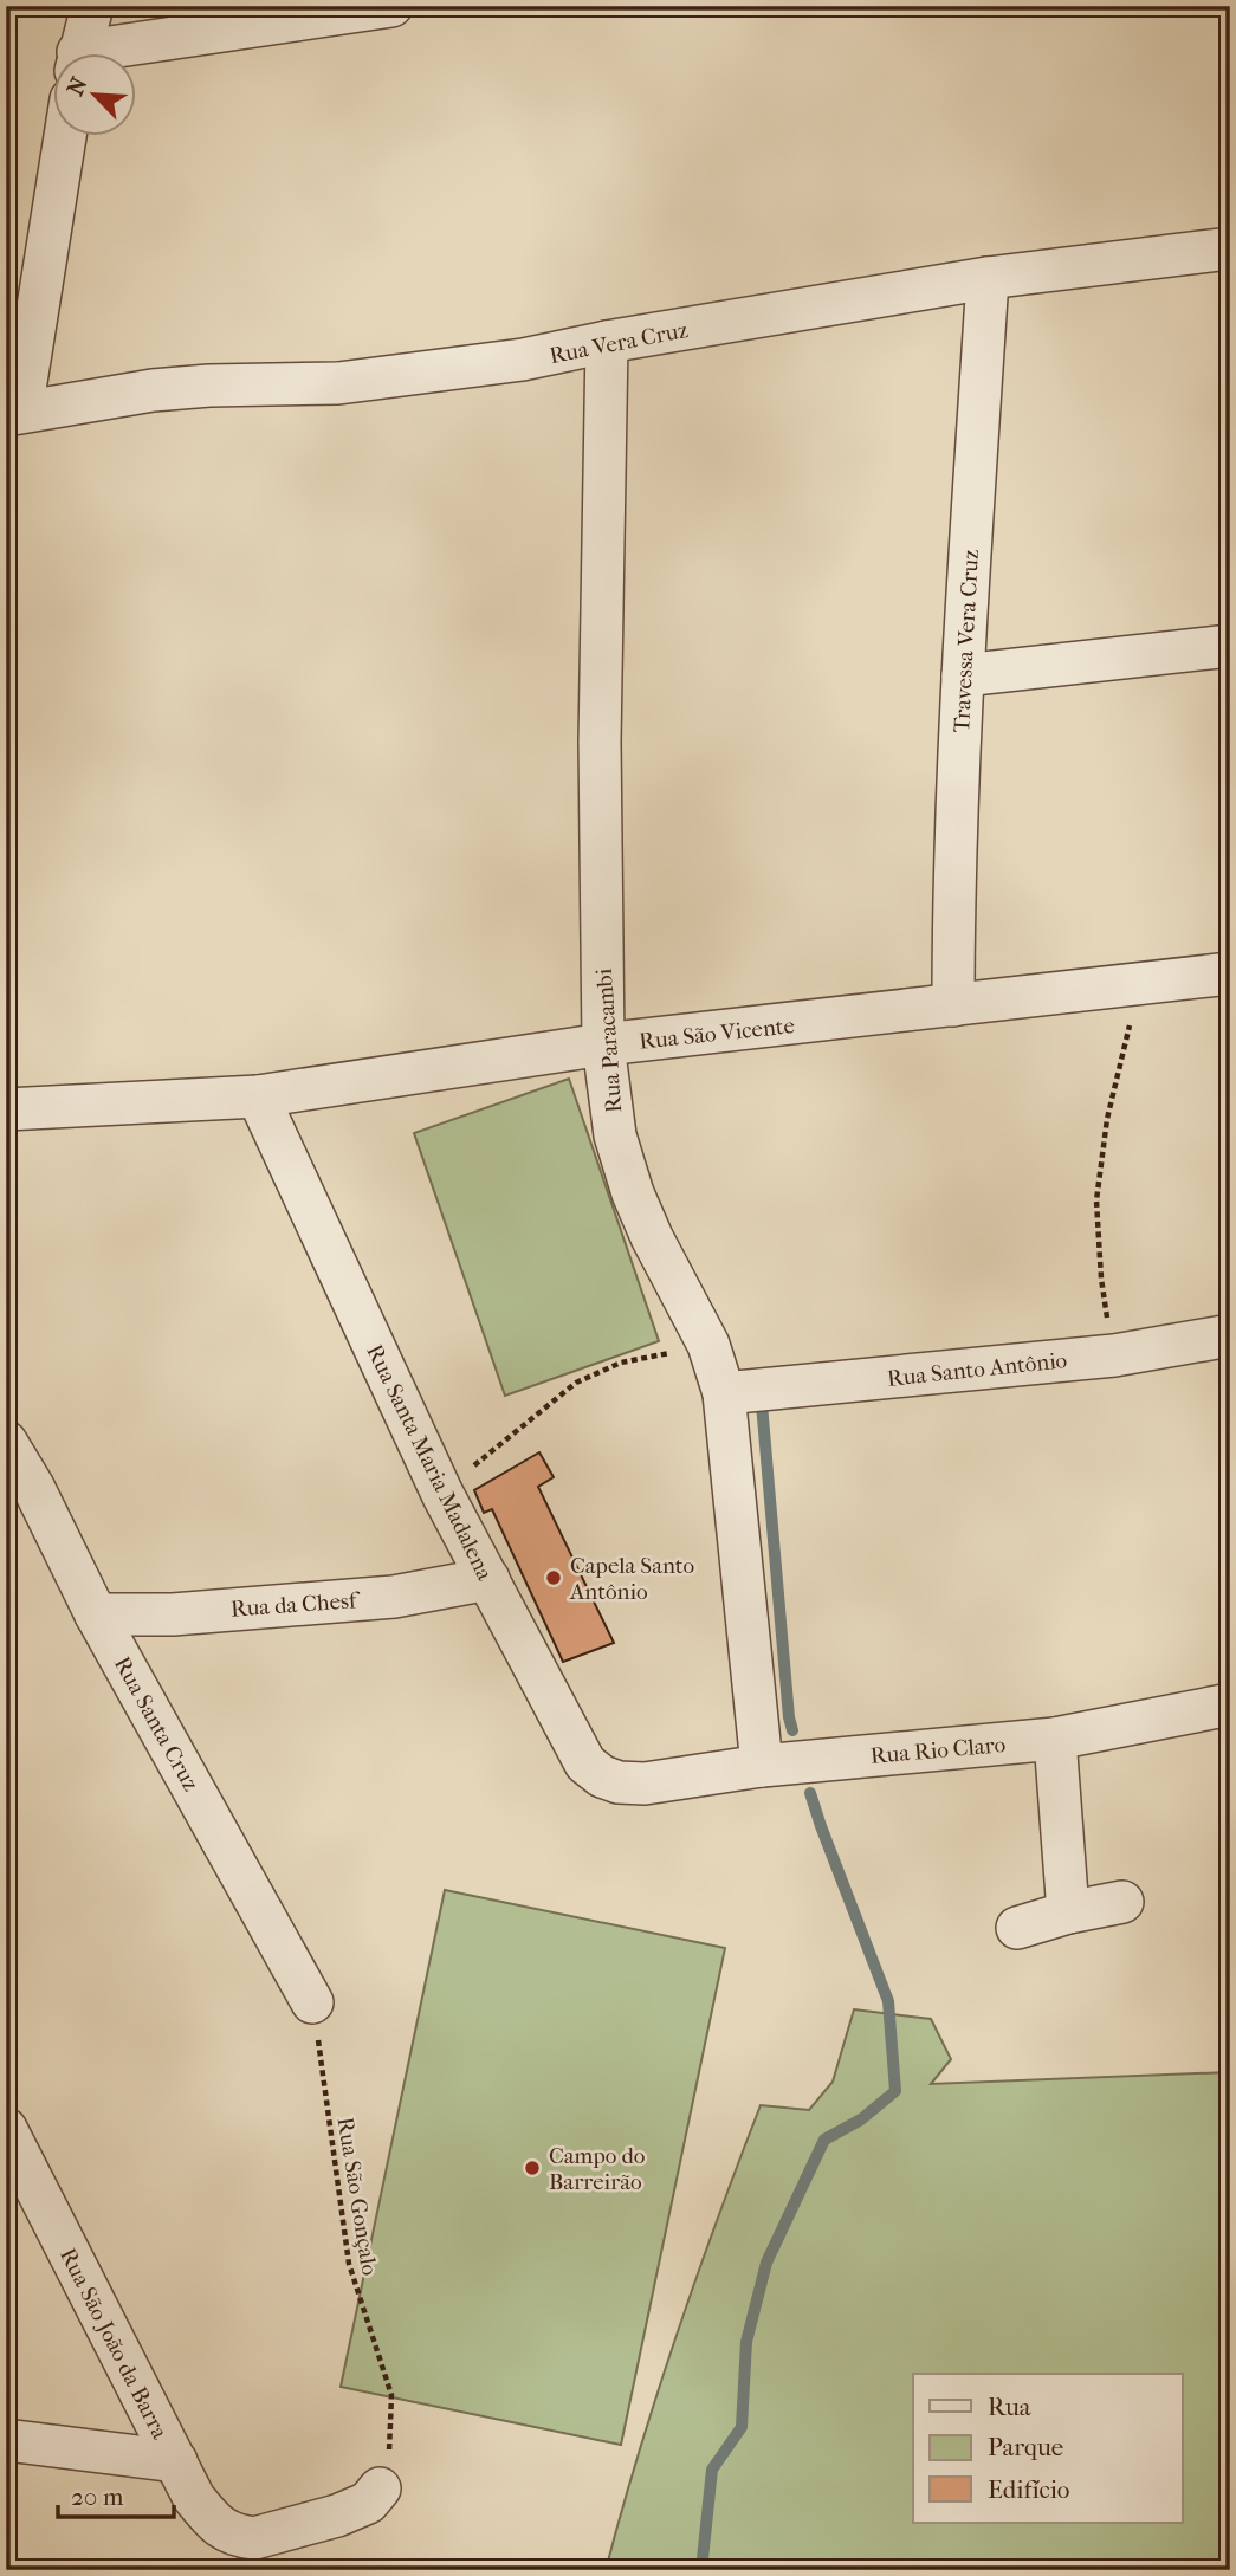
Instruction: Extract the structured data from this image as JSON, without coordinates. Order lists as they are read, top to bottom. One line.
{"streets":{"street":["Rua Vera Cruz","Travessa Vera Cruz","Rua São Vicente","Rua Paracambi","Rua Santo Antônio","Rua Santa Maria Madalena","Rua da Chesf","Rua Santa Cruz","Rua Rio Claro","Rua São João da Barra"],"path":["Rua São Gonçalo"]},"crossings":[["Rua Vera Cruz","Travessa Vera Cruz"],["Rua Vera Cruz","Rua Paracambi"],["Travessa Vera Cruz","Rua São Vicente"],["Rua São Vicente","Rua Paracambi"],["Rua São Vicente","Rua Santa Maria Madalena"],["Rua Paracambi","Rua Santo Antônio"],["Rua Paracambi","Rua Rio Claro"],["Rua Santa Maria Madalena","Rua da Chesf"],["Rua Santa Maria Madalena","Rua Rio Claro"],["Rua da Chesf","Rua Santa Cruz"],["Rua Santa Cruz","Rua São Gonçalo"],["Rua São Gonçalo","Rua São João da Barra"]],"places":["Capela Santo Antônio","Campo do Barreirão"],"legend":["Rua","Parque","Edifício"],"scale_bar":"20 m","north":"top left"}
